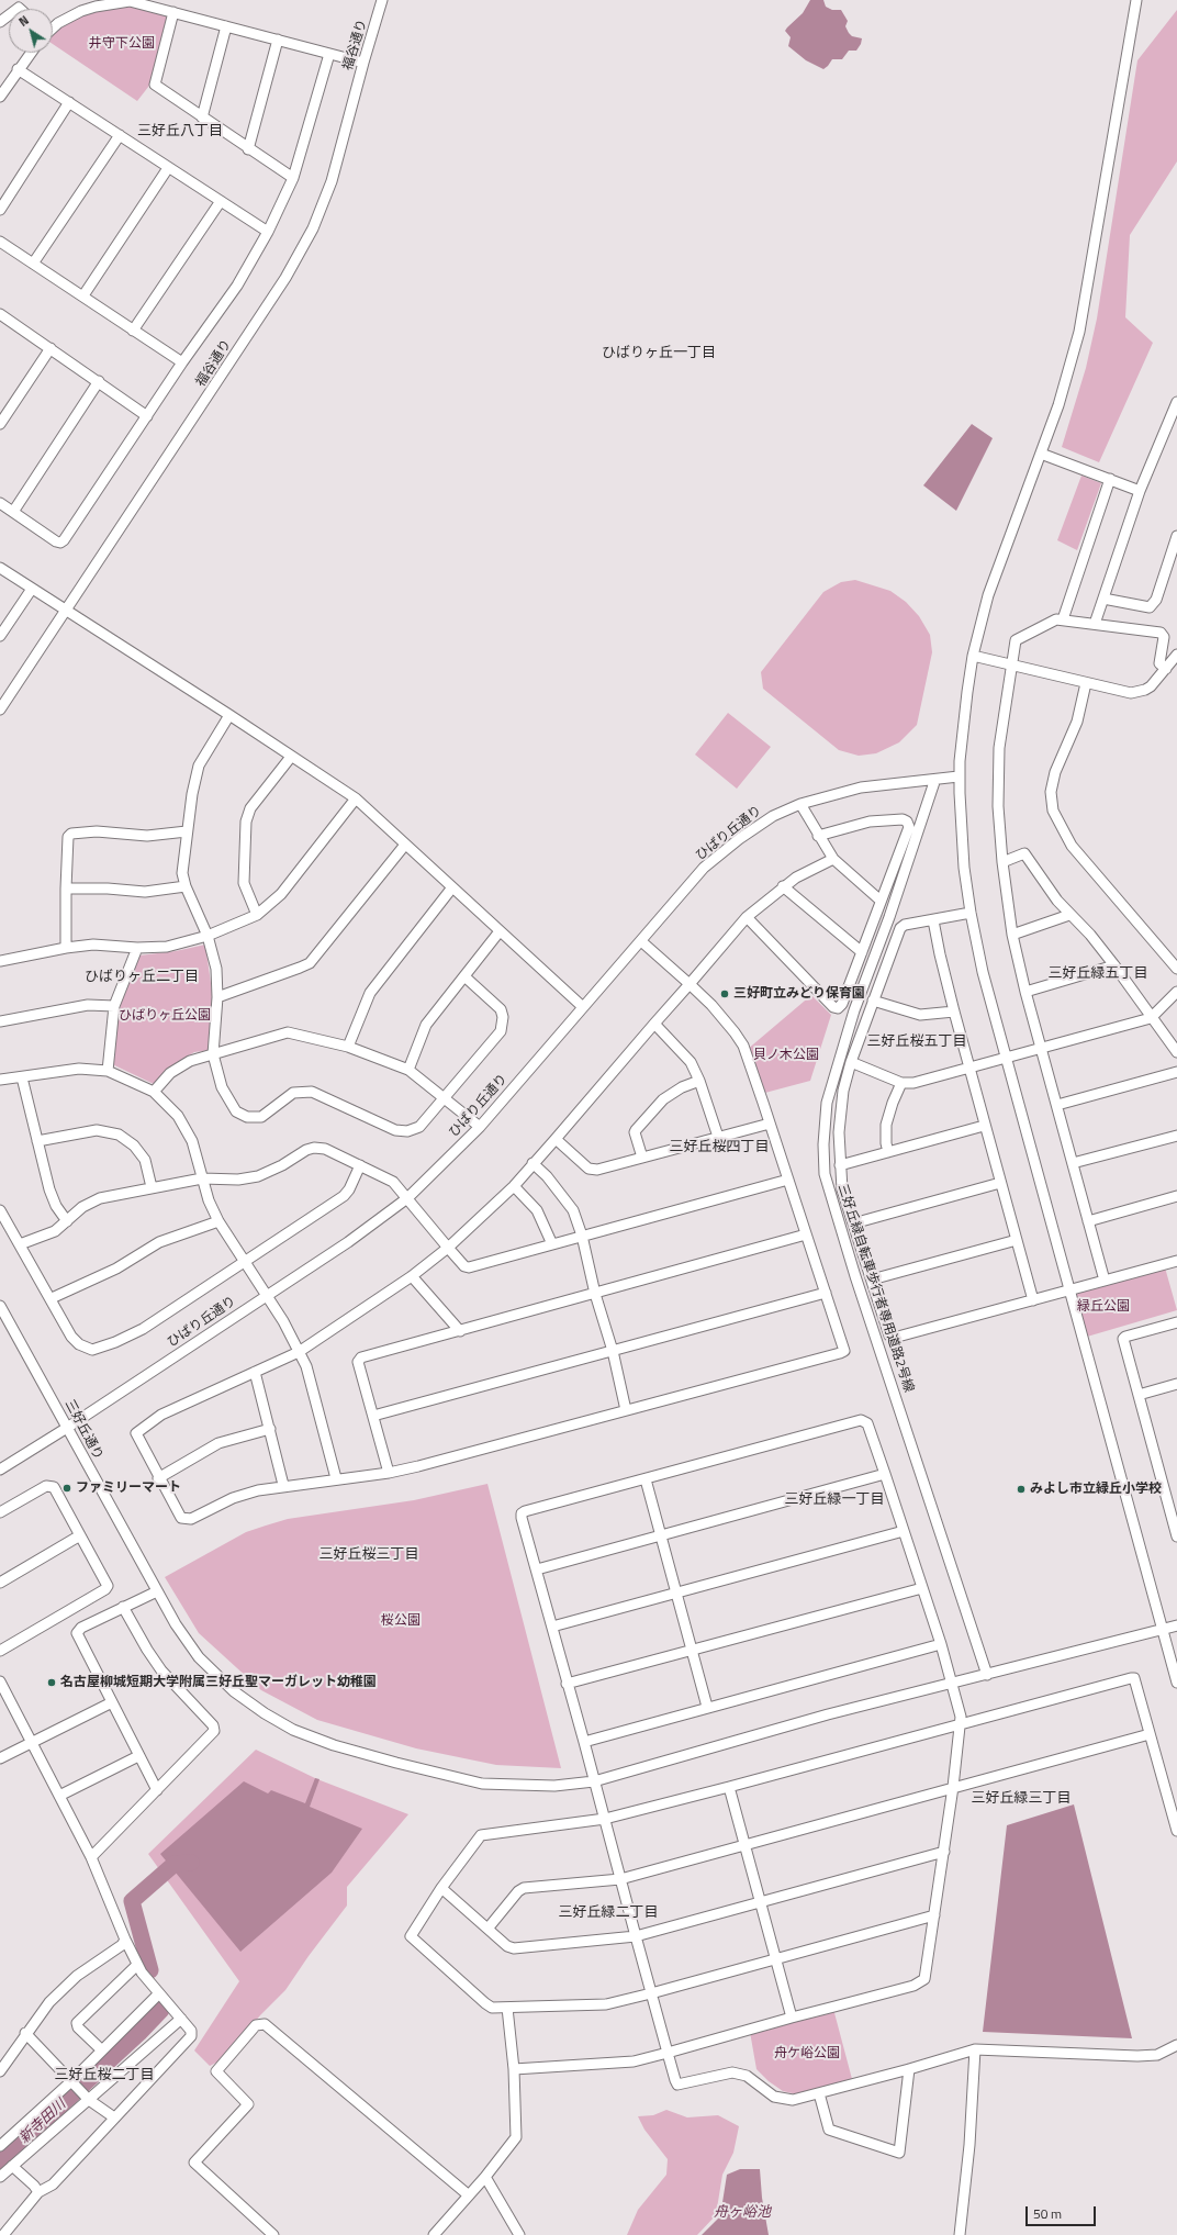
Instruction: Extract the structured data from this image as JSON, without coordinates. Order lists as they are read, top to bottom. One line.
{"streets":{"street":["福谷通り","ひばり丘通り","三好丘緑自転車歩行者専用道路2号線","三好丘通り"]},"crossings":[["ひばり丘通り","三好丘通り"],["三好丘緑自転車歩行者専用道路2号線","三好丘通り"]],"districts":["三好丘八丁目","ひばりヶ丘一丁目","三好丘緑五丁目","ひばりヶ丘二丁目","三好丘桜五丁目","三好丘桜四丁目","三好丘緑一丁目","三好丘桜三丁目","三好丘緑三丁目","三好丘緑二丁目","三好丘桜二丁目"],"water":["新寺田川","舟ヶ峪池"],"parks":["井守下公園","ひばりヶ丘公園","貝ノ木公園","緑丘公園","桜公園","舟ケ峪公園"],"places":["三好町立みどり保育園","ファミリーマート","みよし市立緑丘小学校","名古屋柳城短期大学附属三好丘聖マーガレット幼稚園"],"scale_bar":"50 m","north":"top left"}
